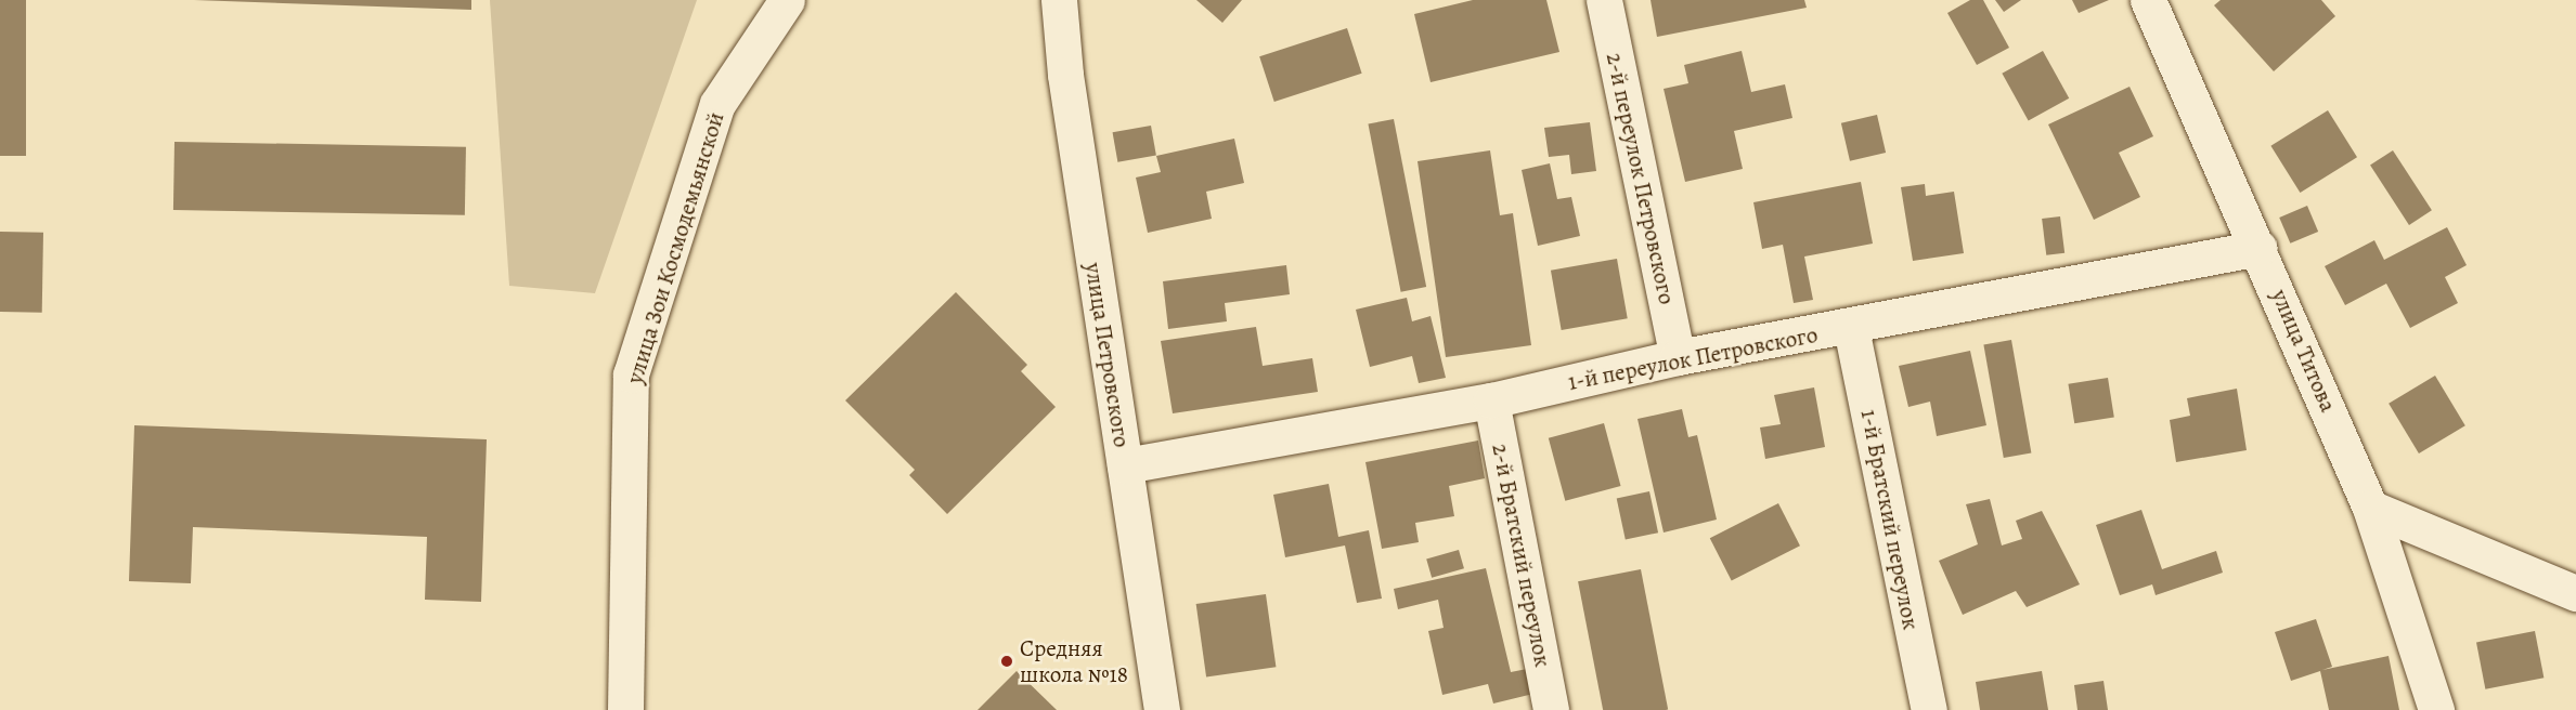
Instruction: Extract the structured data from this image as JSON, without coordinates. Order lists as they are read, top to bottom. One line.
{"streets":{"street":["2-й переулок Петровского","улица Зои Космодемьянской","улица Титова","улица Петровского","1-й переулок Петровского","1-й Братский переулок","2-й Братский переулок"]},"crossings":[["2-й переулок Петровского","1-й переулок Петровского"],["улица Титова","1-й переулок Петровского"],["улица Петровского","1-й переулок Петровского"],["1-й переулок Петровского","1-й Братский переулок"],["1-й переулок Петровского","2-й Братский переулок"]],"places":["Средняя школа №18"]}
